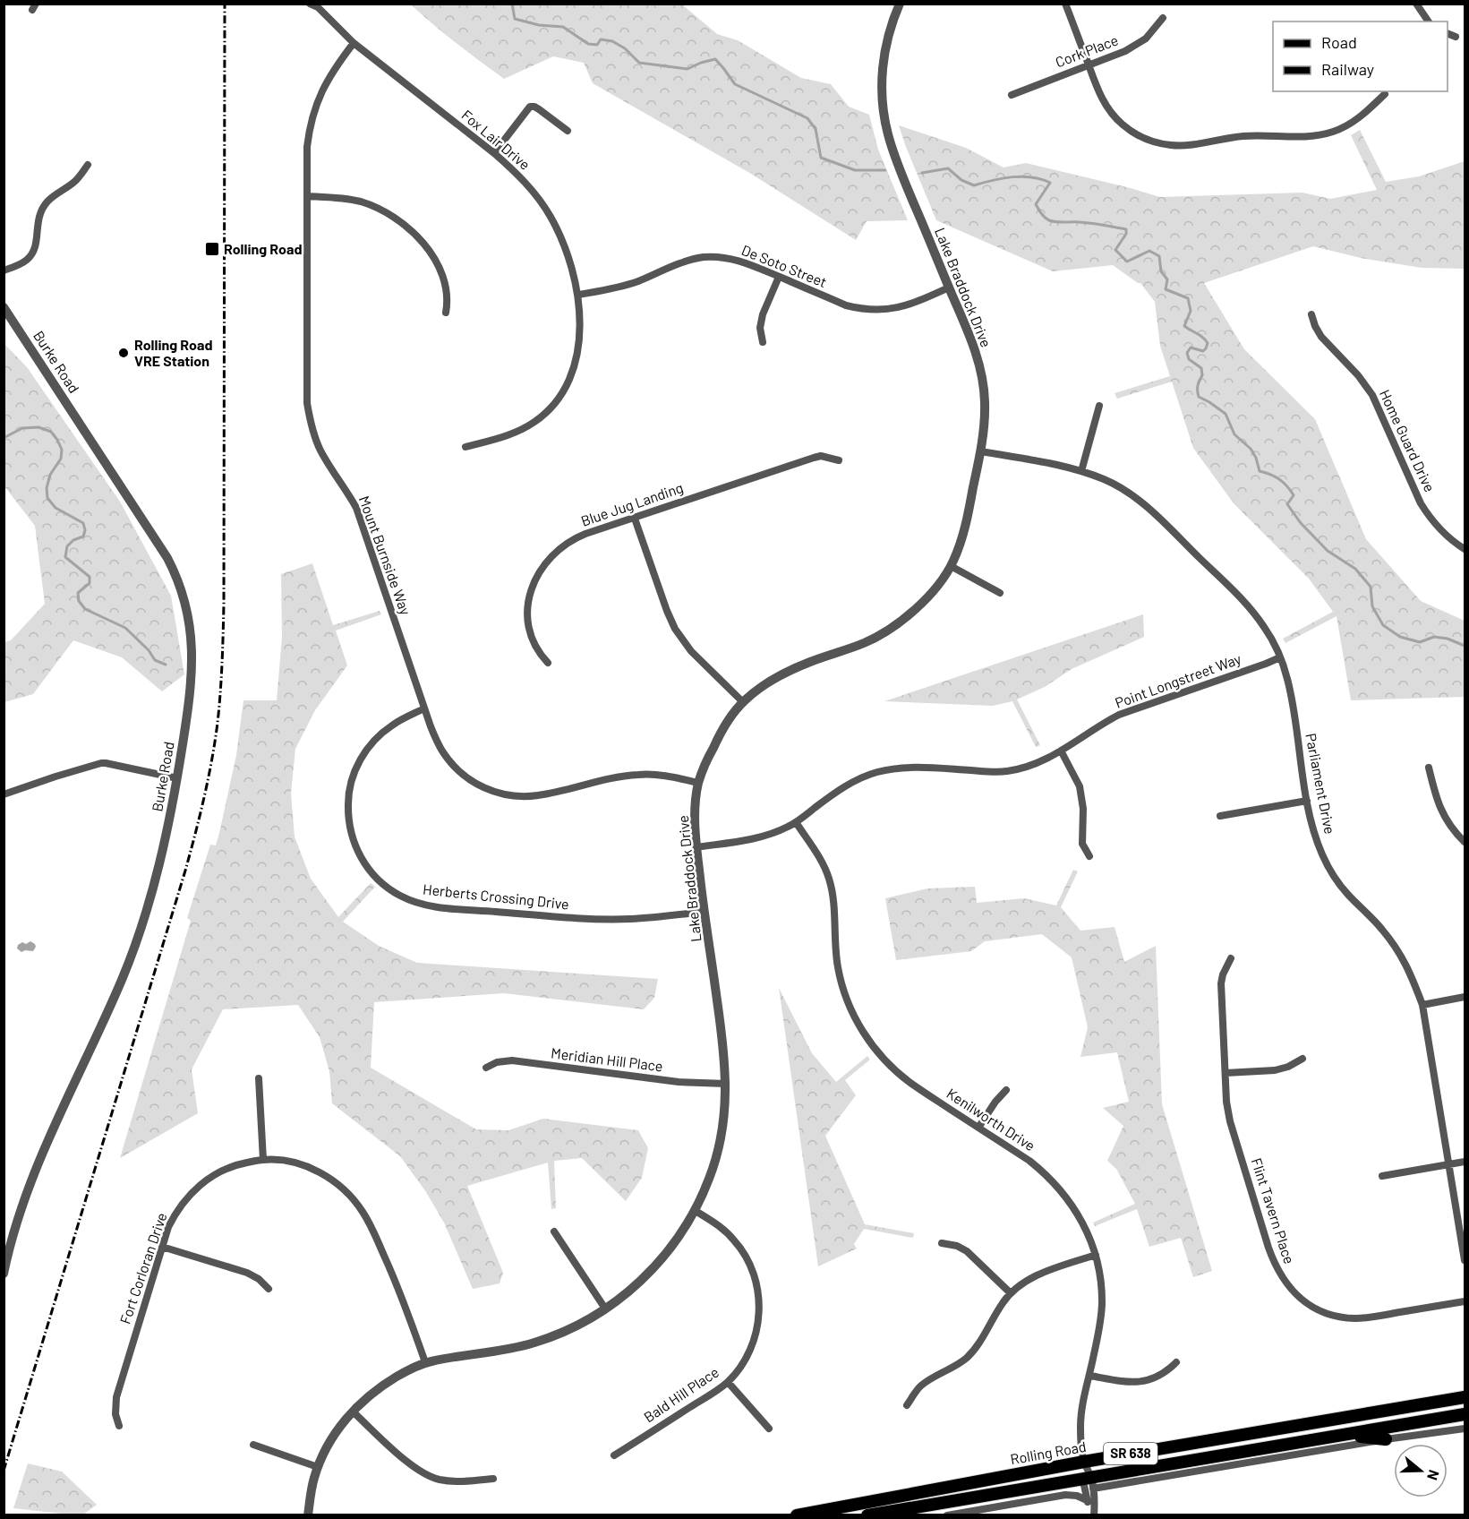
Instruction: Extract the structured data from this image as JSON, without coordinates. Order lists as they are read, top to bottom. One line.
{"streets":{"main road":["Rolling Road","SR 638"],"street":["Cork Place","Fox Lair Drive","De Soto Street","Lake Braddock Drive","Burke Road","Home Guard Drive","Blue Jug Landing","Mount Burnside Way","Point Longstreet Way","Parliament Drive","Herberts Crossing Drive","Meridian Hill Place","Kenilworth Drive","Flint Tavern Place","Fort Corloran Drive","Bald Hill Place"]},"crossings":[["Fox Lair Drive","De Soto Street"],["Fox Lair Drive","Mount Burnside Way"],["De Soto Street","Lake Braddock Drive"],["Lake Braddock Drive","Mount Burnside Way"],["Lake Braddock Drive","Point Longstreet Way"],["Lake Braddock Drive","Parliament Drive"],["Lake Braddock Drive","Herberts Crossing Drive"],["Lake Braddock Drive","Meridian Hill Place"],["Lake Braddock Drive","Fort Corloran Drive"],["Lake Braddock Drive","Bald Hill Place"],["Mount Burnside Way","Herberts Crossing Drive"],["Point Longstreet Way","Parliament Drive"],["Point Longstreet Way","Kenilworth Drive"],["Kenilworth Drive","Rolling Road"],["Kenilworth Drive","SR 638"]],"places":{"transit":["Rolling Road"],"other":["Rolling Road VRE Station"]},"legend":["Road","Railway"],"north":"right"}
